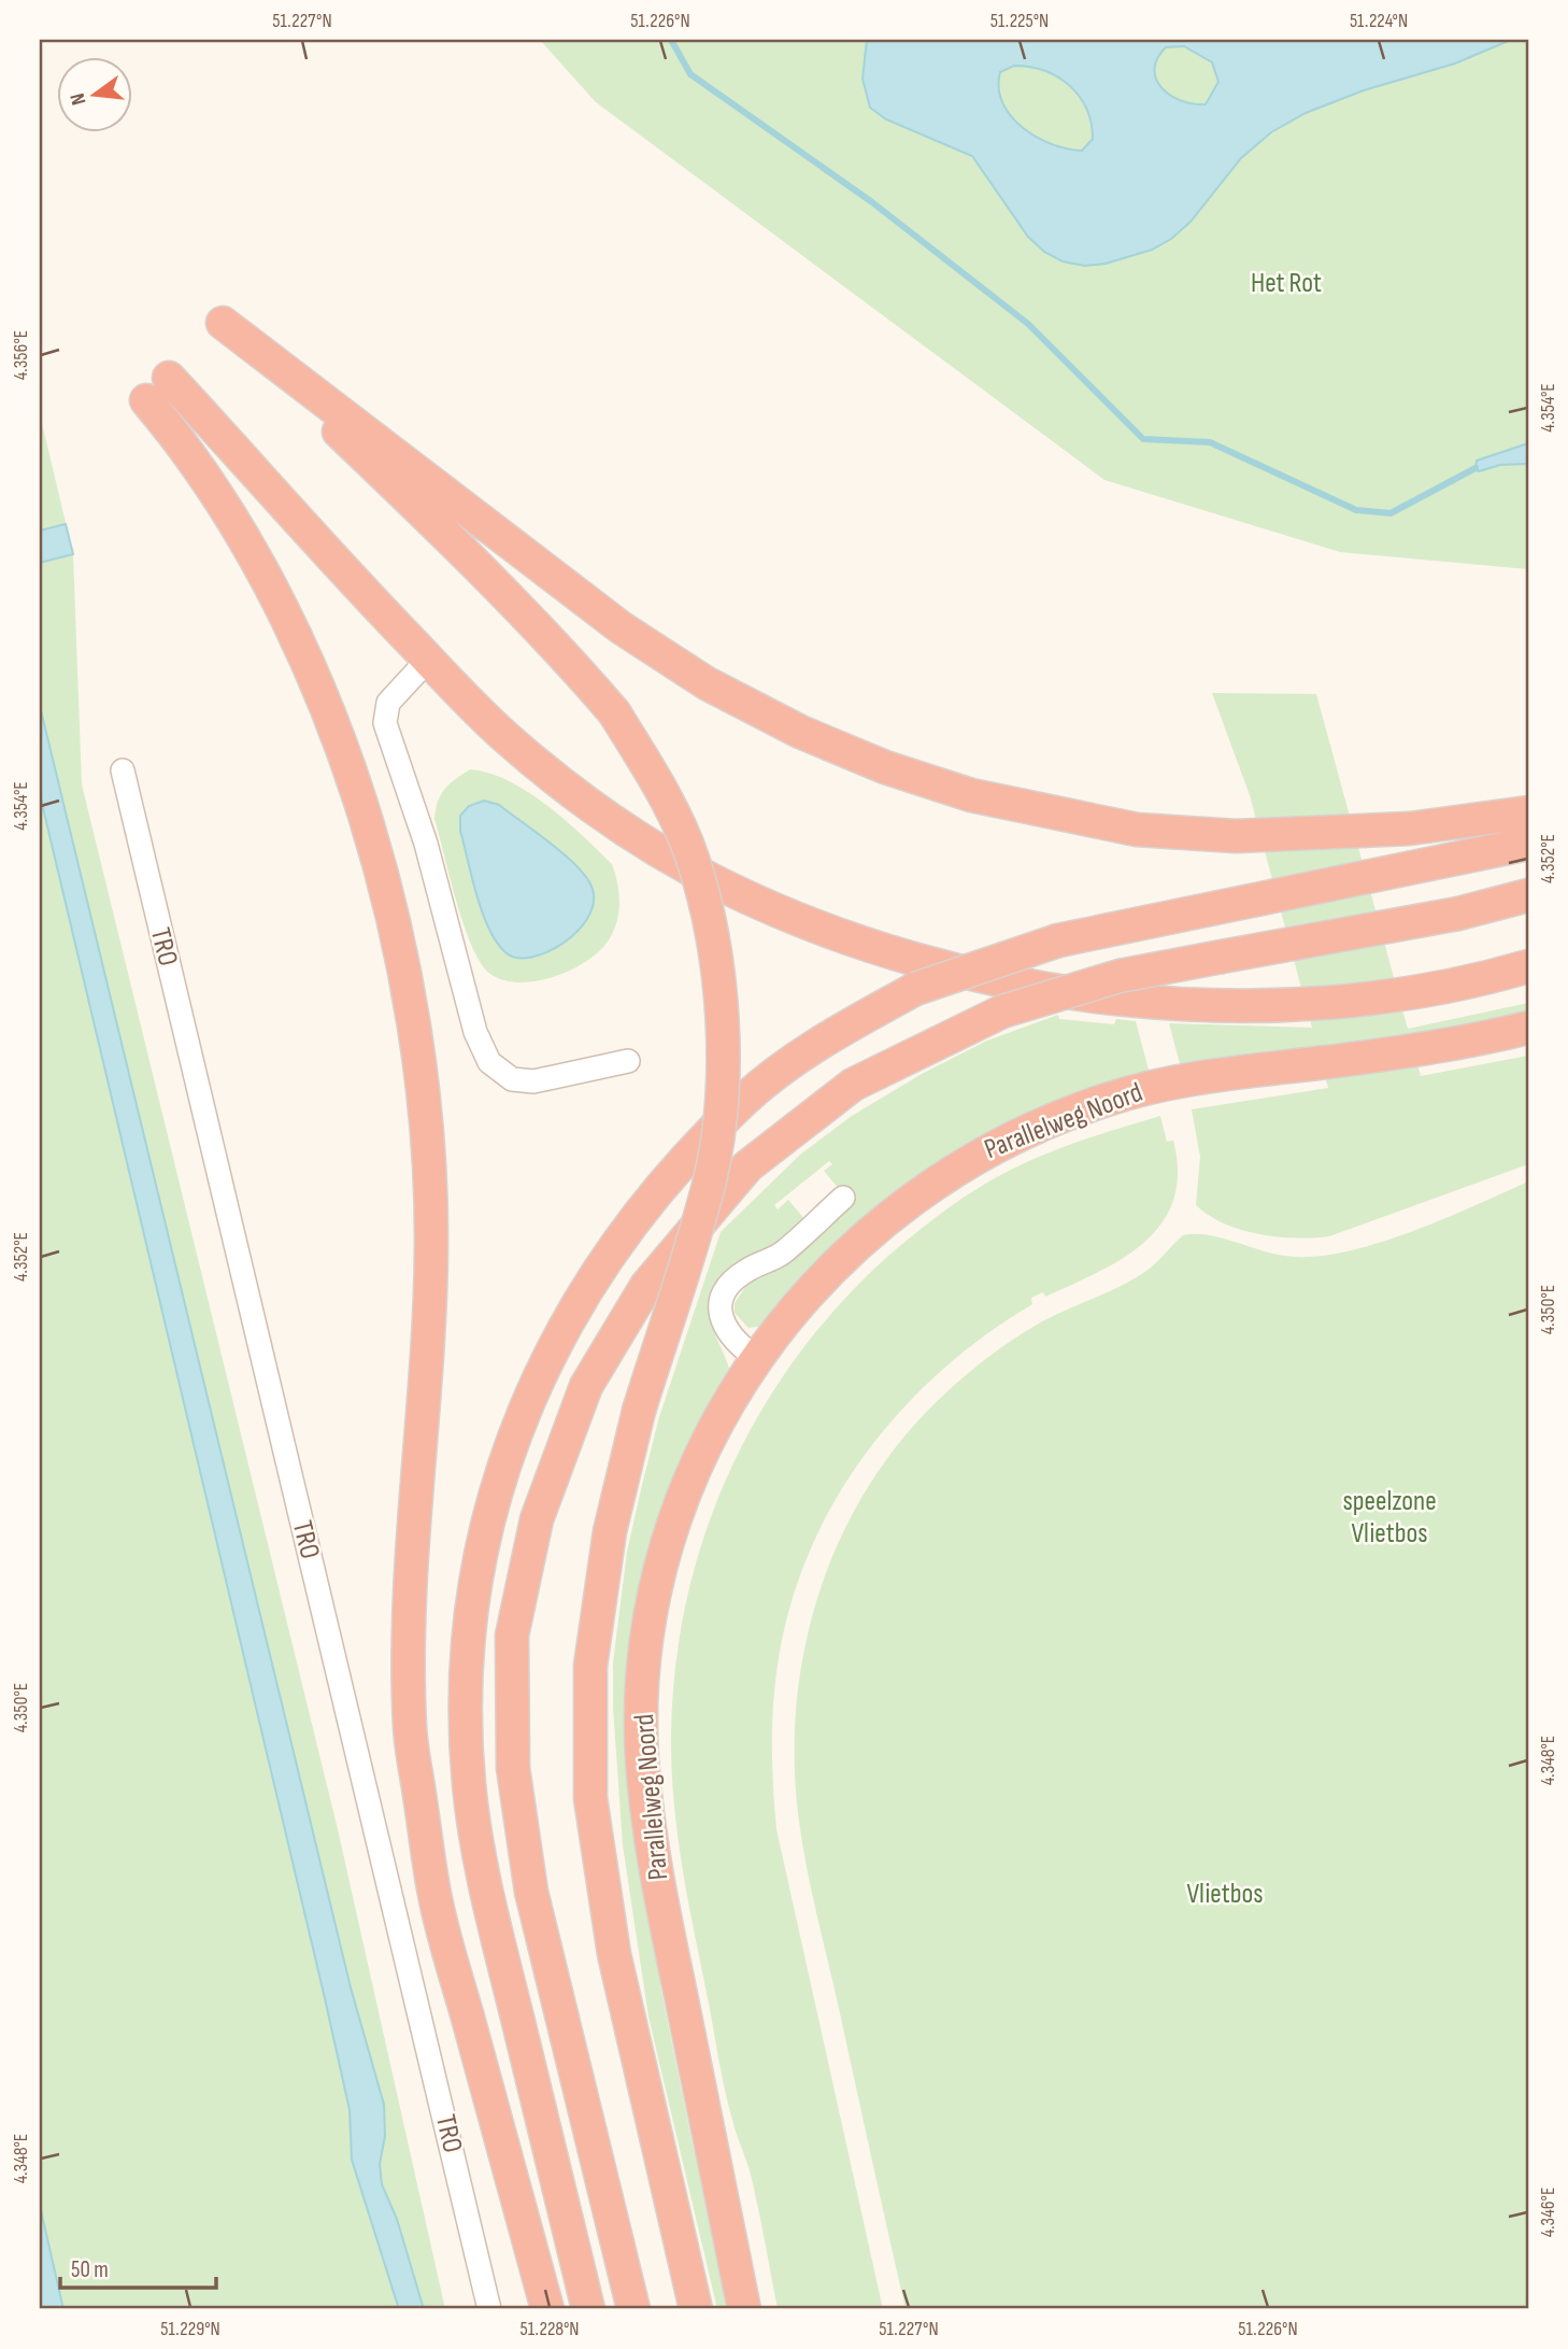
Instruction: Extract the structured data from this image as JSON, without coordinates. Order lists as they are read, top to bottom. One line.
{"streets":{"highway":["Parallelweg Noord"],"lane":["TRO"]},"parks":["Het Rot","speelzone Vlietbos","Vlietbos"],"scale_bar":"50 m","north":"left","coordinates":["51.227°N","51.226°N","51.225°N","51.224°N","4.356°E","4.354°E","4.352°E","4.350°E","4.348°E","4.346°E","51.229°N","51.228°N"]}
